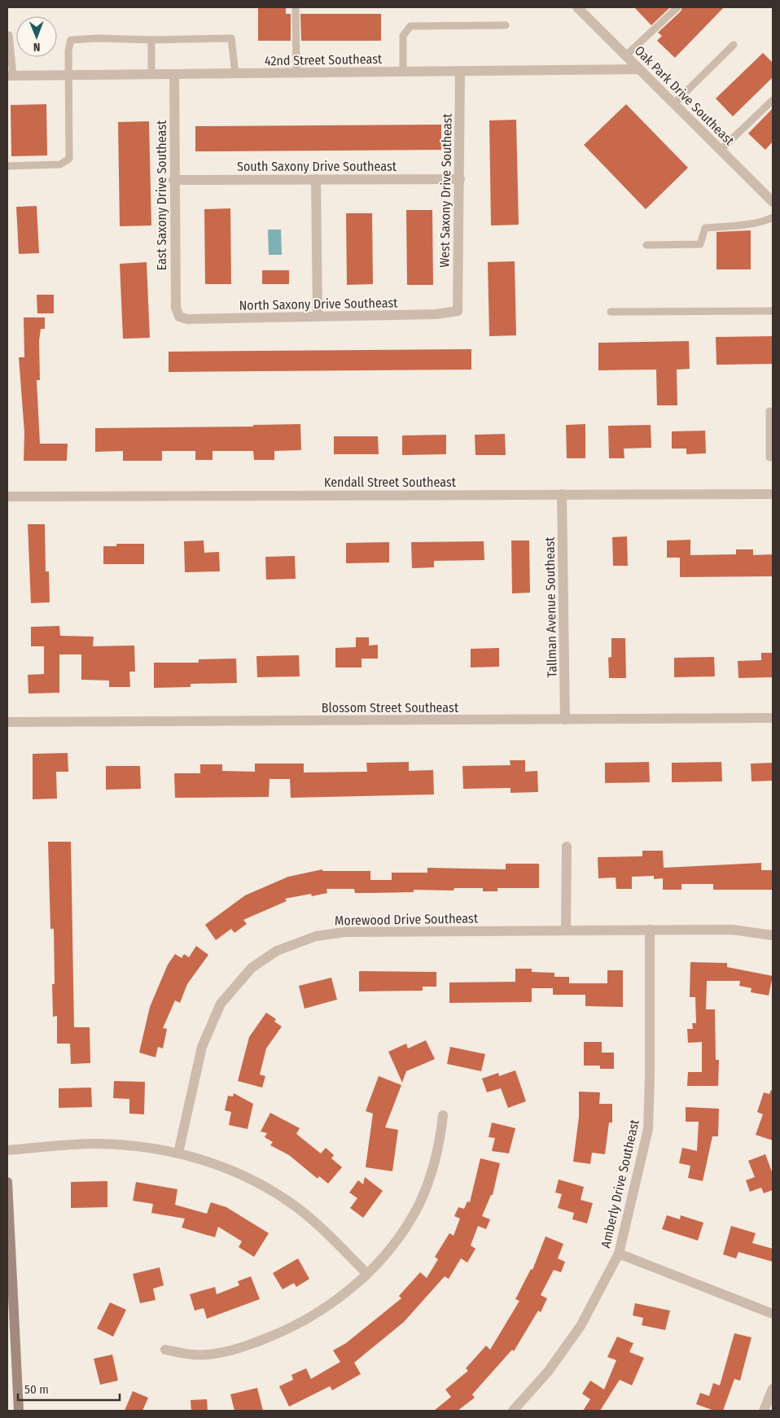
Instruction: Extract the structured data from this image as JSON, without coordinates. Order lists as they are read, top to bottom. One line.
{"streets":{"street":["42nd Street Southeast","Oak Park Drive Southeast","South Saxony Drive Southeast","West Saxony Drive Southeast","East Saxony Drive Southeast","North Saxony Drive Southeast","Kendall Street Southeast","Tallman Avenue Southeast","Blossom Street Southeast","Morewood Drive Southeast","Amberly Drive Southeast"]},"crossings":[["42nd Street Southeast","Oak Park Drive Southeast"],["42nd Street Southeast","West Saxony Drive Southeast"],["42nd Street Southeast","East Saxony Drive Southeast"],["South Saxony Drive Southeast","West Saxony Drive Southeast"],["South Saxony Drive Southeast","East Saxony Drive Southeast"],["West Saxony Drive Southeast","North Saxony Drive Southeast"],["East Saxony Drive Southeast","North Saxony Drive Southeast"],["Kendall Street Southeast","Tallman Avenue Southeast"],["Tallman Avenue Southeast","Blossom Street Southeast"],["Morewood Drive Southeast","Amberly Drive Southeast"]],"scale_bar":"50 m","north":"bottom"}
